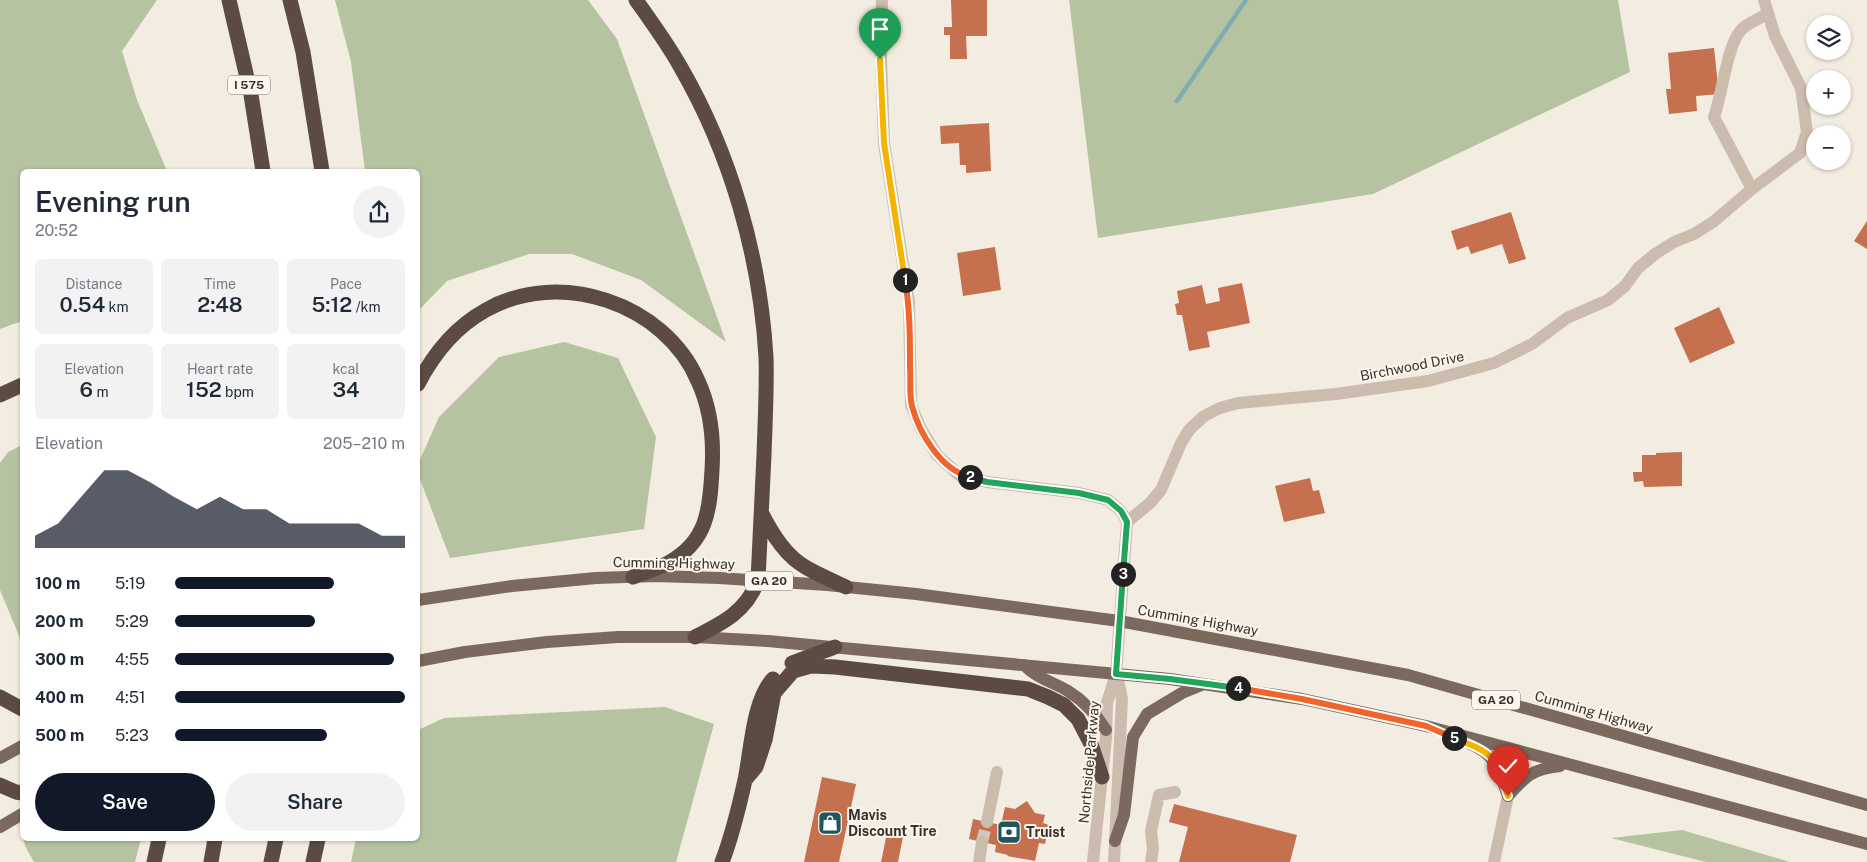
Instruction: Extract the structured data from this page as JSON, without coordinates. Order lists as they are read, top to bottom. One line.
{"streets":{"highway":["I 575"],"main road":["Cumming Highway","GA 20"],"street":["Birchwood Drive","Northside Parkway"]},"places":{"shop":["Mavis Discount Tire"],"bank":["Truist"]},"page":{"map_buttons":["+","−"],"heading":["Evening run","20:52"],"stats":[["Distance","0.54 km"],["Time","2:48"],["Pace","5:12 /km"],["Elevation","6 m"],["Heart rate","152 bpm"],["kcal","34"]],"pins":["1","2","3","4","5"],"chart":["Elevation","205–210 m"],"list":[{"name":"100 m","note":"5:19"},{"name":"200 m","note":"5:29"},{"name":"300 m","note":"4:55"},{"name":"400 m","note":"4:51"},{"name":"500 m","note":"5:23"}],"buttons":["Save","Share"]}}
